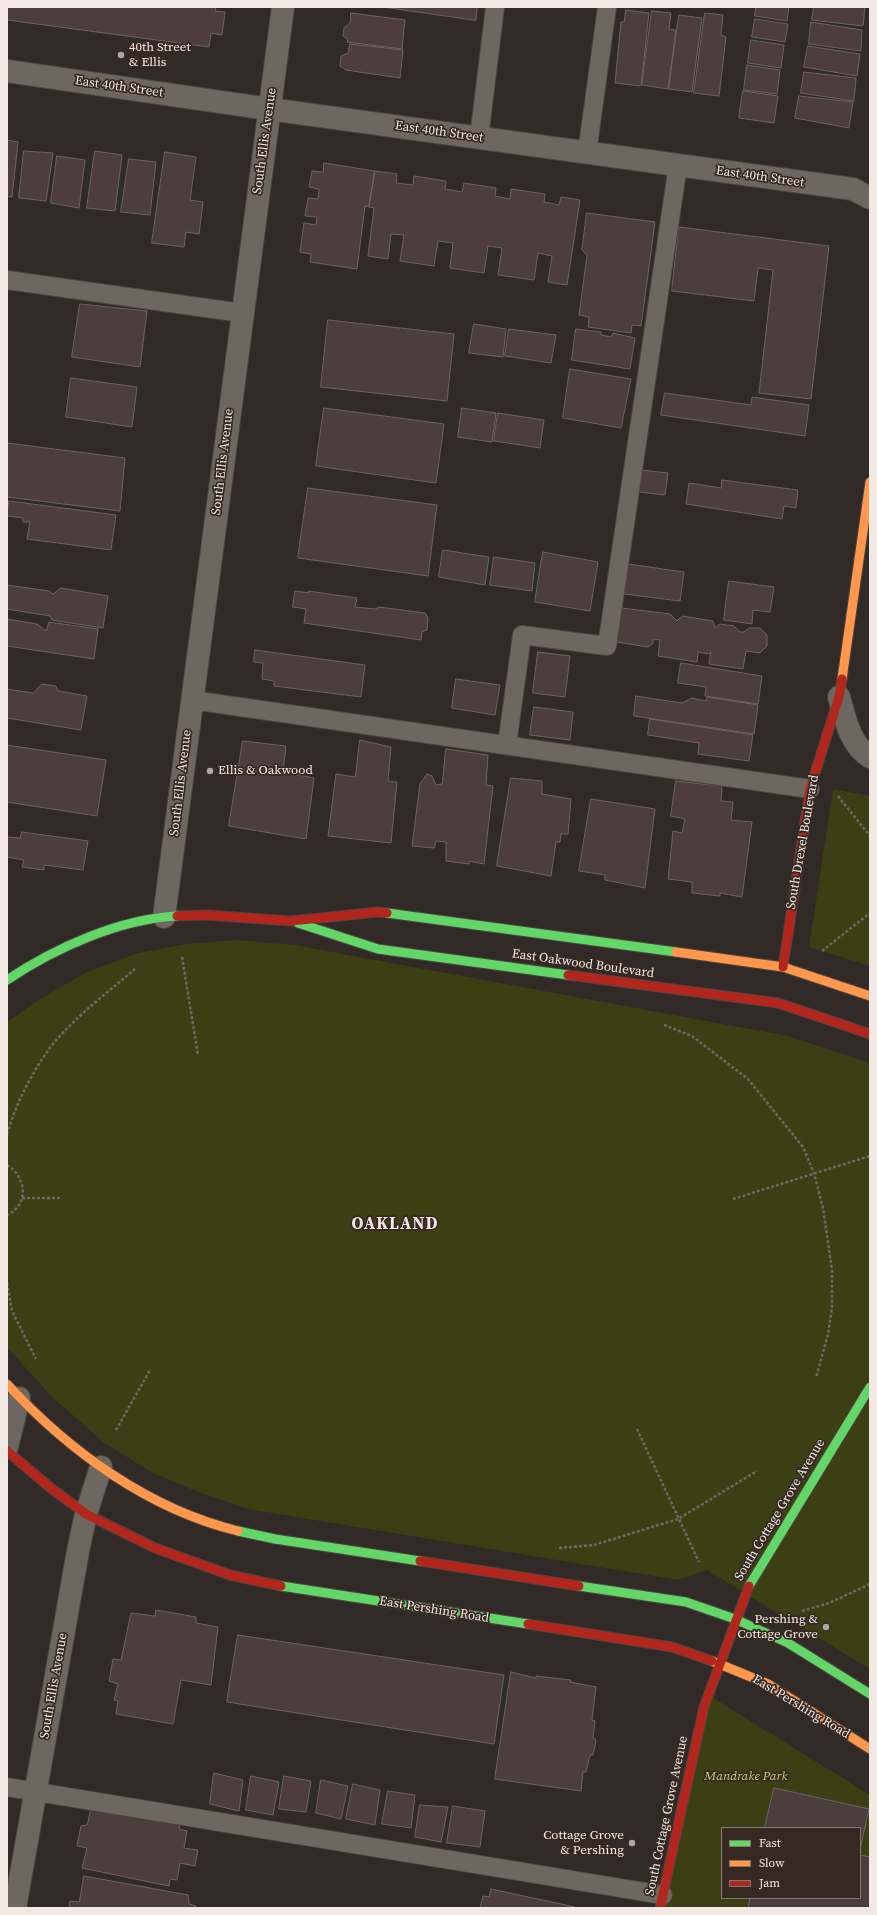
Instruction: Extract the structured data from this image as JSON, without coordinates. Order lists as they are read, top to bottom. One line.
{"streets":{"main road":["South Drexel Boulevard","East Oakwood Boulevard","South Cottage Grove Avenue","East Pershing Road"],"street":["East 40th Street","South Ellis Avenue"]},"crossings":[["East 40th Street","South Ellis Avenue"],["South Ellis Avenue","East Oakwood Boulevard"],["South Ellis Avenue","East Pershing Road"],["South Drexel Boulevard","East Oakwood Boulevard"],["South Cottage Grove Avenue","East Pershing Road"]],"districts":["OAKLAND"],"parks":["Mandrake Park"],"places":["40th Street & Ellis","Ellis & Oakwood","Pershing & Cottage Grove","Cottage Grove & Pershing"],"legend":["Fast","Slow","Jam"]}
